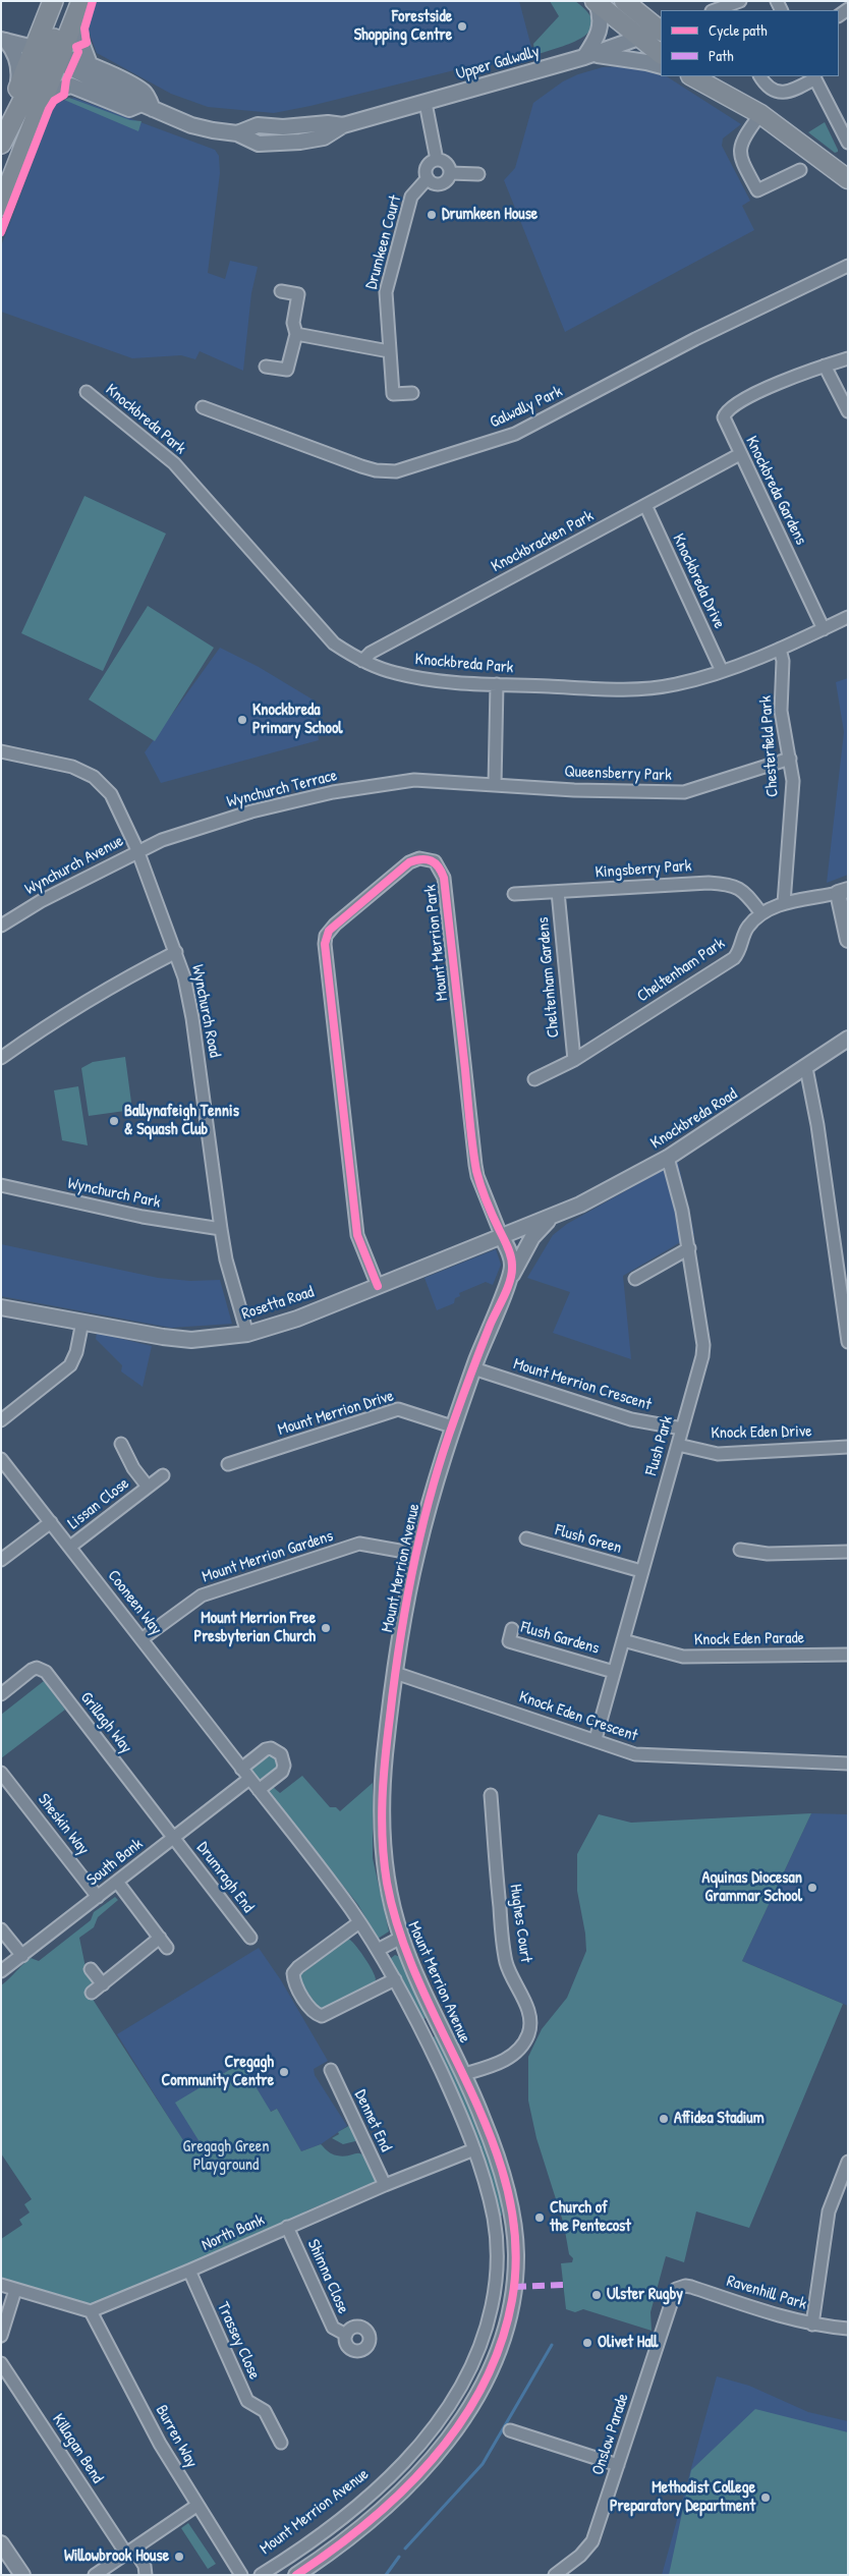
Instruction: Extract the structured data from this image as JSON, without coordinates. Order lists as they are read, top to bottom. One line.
{"streets":{"street":["Upper Galwally","Drumkeen Court","Galwally Park","Knockbreda Park","Knockbreda Gardens","Knockbracken Park","Knockbreda Drive","Chesterfield Park","Queensberry Park","Wynchurch Terrace","Wynchurch Avenue","Kingsberry Park","Mount Merrion Park","Cheltenham Park","Cheltenham Gardens","Wynchurch Road","Knockbreda Road","Wynchurch Park","Rosetta Road","Mount Merrion Crescent","Mount Merrion Drive","Knock Eden Drive","Flush Park","Lissan Close","Flush Green","Mount Merrion Gardens","Mount Merrion Avenue","Cooneen Way","Flush Gardens","Knock Eden Parade","Knock Eden Crescent","Grillagh Way","Sheskin Way","South Bank","Drumragh End","Hughes Court","Dennet End","North Bank","Shimna Close","Ravenhill Park","Trassey Close","Onslow Parade","Burren Way","Killagan Bend"]},"crossings":[["Knockbreda Park","Knockbreda Gardens"],["Knockbreda Park","Knockbracken Park"],["Knockbreda Park","Knockbreda Drive"],["Knockbreda Park","Chesterfield Park"],["Knockbreda Gardens","Knockbracken Park"],["Knockbracken Park","Knockbreda Drive"],["Chesterfield Park","Queensberry Park"],["Chesterfield Park","Cheltenham Park"],["Queensberry Park","Wynchurch Terrace"],["Wynchurch Terrace","Wynchurch Avenue"],["Wynchurch Terrace","Wynchurch Road"],["Wynchurch Avenue","Wynchurch Road"],["Kingsberry Park","Cheltenham Park"],["Kingsberry Park","Cheltenham Gardens"],["Mount Merrion Park","Rosetta Road"],["Mount Merrion Park","Mount Merrion Avenue"],["Cheltenham Park","Cheltenham Gardens"],["Wynchurch Road","Wynchurch Park"],["Wynchurch Road","Rosetta Road"],["Knockbreda Road","Rosetta Road"],["Knockbreda Road","Flush Park"],["Rosetta Road","Mount Merrion Avenue"],["Mount Merrion Crescent","Flush Park"],["Mount Merrion Crescent","Mount Merrion Avenue"],["Mount Merrion Drive","Mount Merrion Avenue"],["Knock Eden Drive","Flush Park"],["Flush Park","Flush Green"],["Flush Park","Flush Gardens"],["Flush Park","Knock Eden Parade"],["Flush Park","Knock Eden Crescent"],["Lissan Close","Cooneen Way"],["Mount Merrion Gardens","Mount Merrion Avenue"],["Mount Merrion Gardens","Cooneen Way"],["Mount Merrion Avenue","Cooneen Way"],["Mount Merrion Avenue","Knock Eden Crescent"],["Mount Merrion Avenue","Hughes Court"],["Mount Merrion Avenue","North Bank"],["Cooneen Way","South Bank"],["Grillagh Way","South Bank"],["Grillagh Way","Drumragh End"],["Sheskin Way","South Bank"],["South Bank","Drumragh End"],["Dennet End","North Bank"],["North Bank","Shimna Close"],["North Bank","Trassey Close"],["North Bank","Burren Way"],["Ravenhill Park","Onslow Parade"]],"parks":["Gregagh Green Playground"],"places":["Forestside Shopping Centre","Drumkeen House","Knockbreda Primary School","Ballynafeigh Tennis & Squash Club","Mount Merrion Free Presbyterian Church","Aquinas Diocesan Grammar School","Cregagh Community Centre","Affidea Stadium","Church of the Pentecost","Ulster Rugby","Olivet Hall","Methodist College Preparatory Department","Willowbrook House"],"legend":["Cycle path","Path"]}
